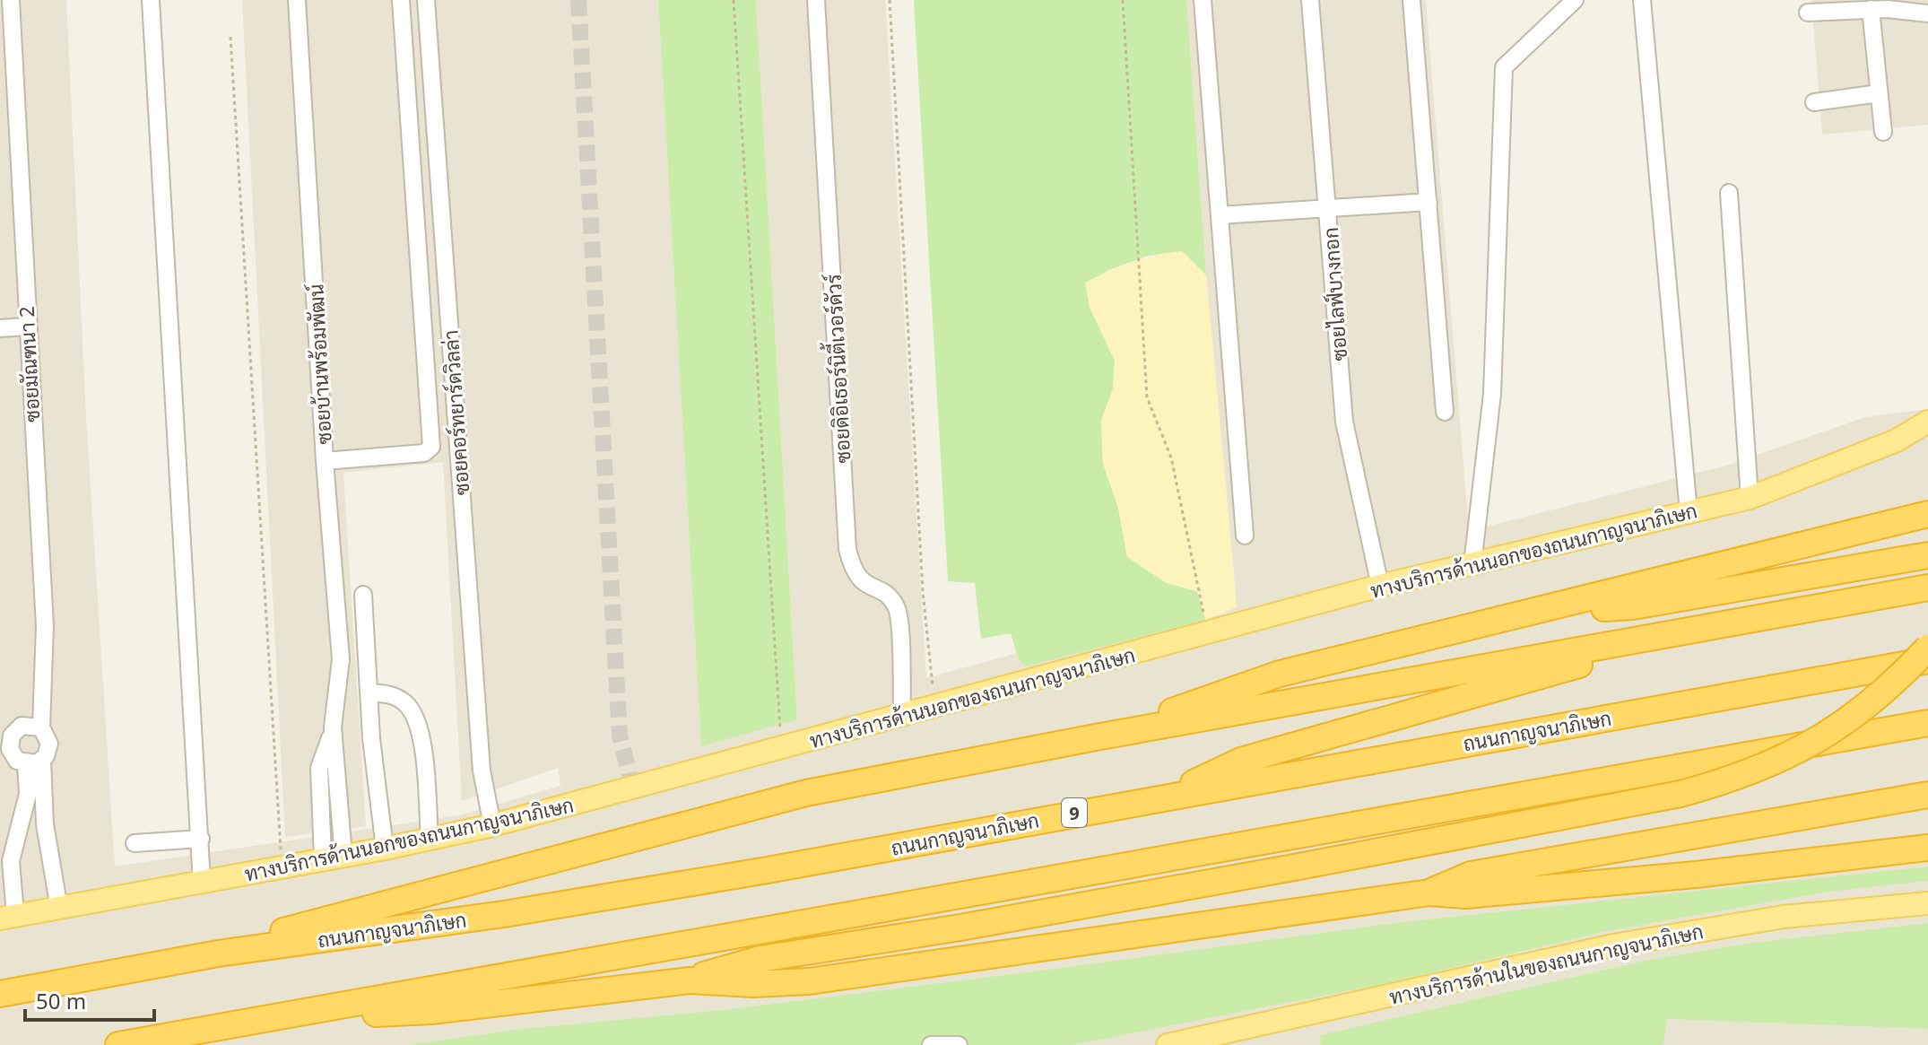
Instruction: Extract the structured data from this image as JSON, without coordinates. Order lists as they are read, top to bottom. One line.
{"streets":{"highway":["ถนนกาญจนาภิเษก","9"],"main road":["ทางบริการด้านนอกของถนนกาญจนาภิเษก","ทางบริการด้านในของถนนกาญจนาภิเษก"],"street":["ซอยไลฟ์บางกอก","ซอยมัณฑนา 2","ซอยบ้านพร้อมพัฒน์","ซอยดิอิเธอร์นิตี้เวอร์ดัวร์","ซอยคอร์ทยาร์ดวิลล่า"]},"crossings":[["ซอยไลฟ์บางกอก","ทางบริการด้านนอกของถนนกาญจนาภิเษก"],["ซอยมัณฑนา 2","ทางบริการด้านนอกของถนนกาญจนาภิเษก"],["ซอยบ้านพร้อมพัฒน์","ทางบริการด้านนอกของถนนกาญจนาภิเษก"],["ซอยดิอิเธอร์นิตี้เวอร์ดัวร์","ทางบริการด้านนอกของถนนกาญจนาภิเษก"],["ซอยคอร์ทยาร์ดวิลล่า","ทางบริการด้านนอกของถนนกาญจนาภิเษก"]],"scale_bar":"50 m"}
